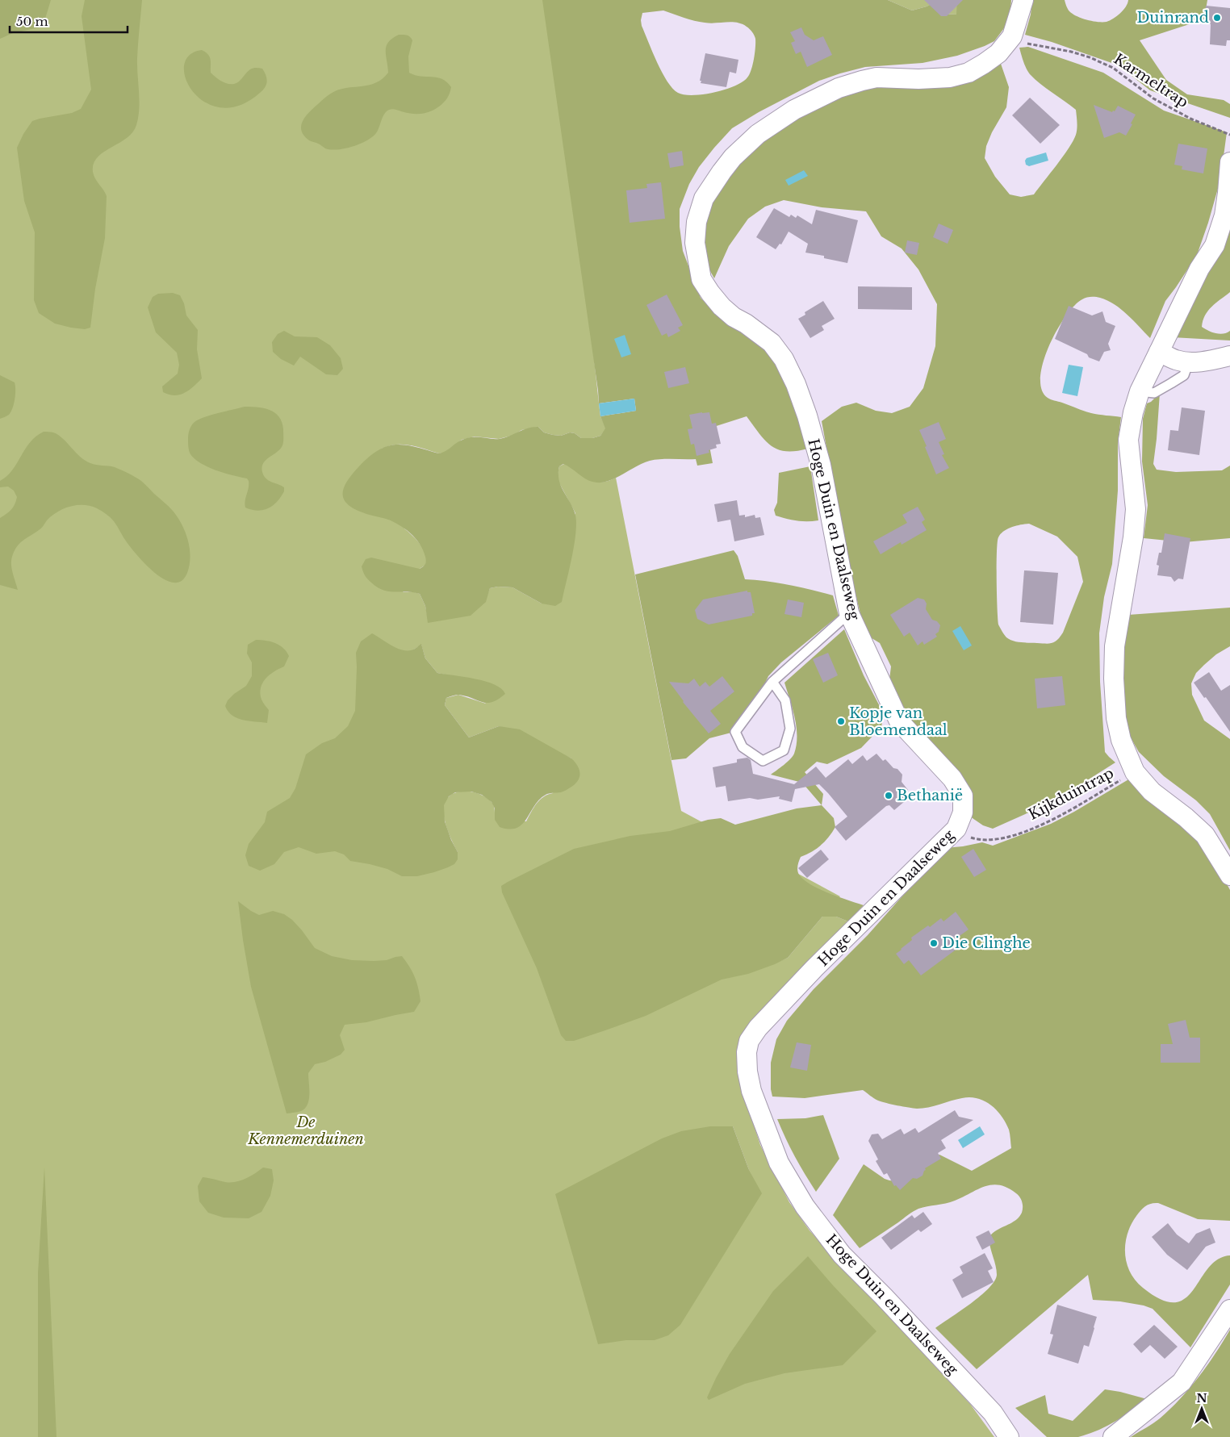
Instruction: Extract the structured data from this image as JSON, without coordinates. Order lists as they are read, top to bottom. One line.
{"streets":{"street":["Hoge Duin en Daalseweg"],"path":["Karmeltrap","Kijkduintrap"]},"crossings":[["Karmeltrap","Hoge Duin en Daalseweg"],["Hoge Duin en Daalseweg","Kijkduintrap"]],"parks":["De Kennemerduinen"],"places":["Duinrand","Kopje van Bloemendaal","Bethanië","Die Clinghe"],"scale_bar":"50 m","north":"top"}
